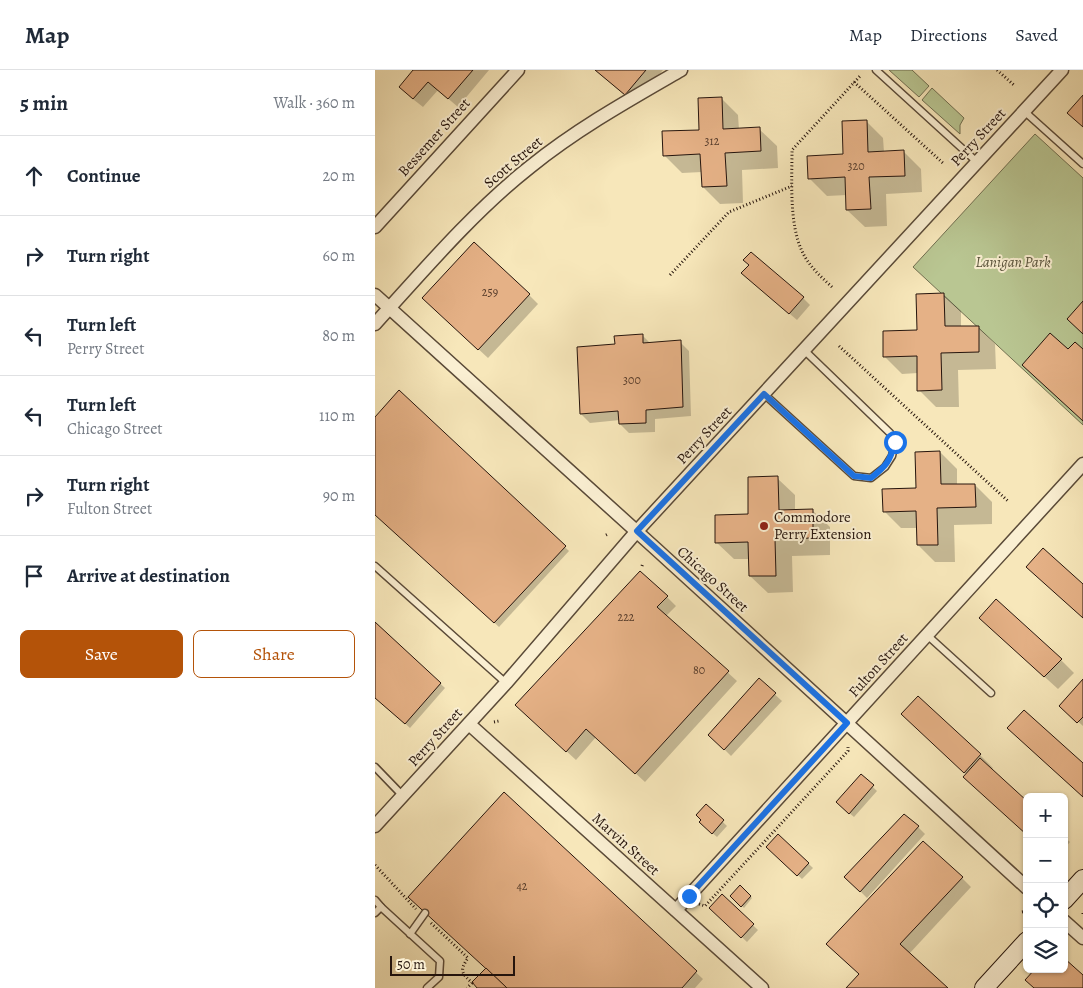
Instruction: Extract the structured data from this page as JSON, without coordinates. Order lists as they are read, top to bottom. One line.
{"streets":{"street":["Bessemer Street","Perry Street","Scott Street","Chicago Street","Fulton Street","Marvin Street"]},"crossings":[["Perry Street","Chicago Street"],["Perry Street","Marvin Street"],["Scott Street","Chicago Street"],["Chicago Street","Fulton Street"],["Fulton Street","Marvin Street"]],"parks":["Lanigan Park"],"places":["Commodore Perry Extension"],"house_numbers":["312","320","259","300","222","80","42"],"scale_bar":"50 m","page":{"header":"Map","nav":["Map","Directions","Saved"],"heading":["5 min","Walk · 360 m"],"list":[["Continue","20 m"],["Turn right","60 m"],["Turn left","Perry Street","80 m"],["Turn left","Chicago Street","110 m"],["Turn right","Fulton Street","90 m"],"Arrive at destination"],"buttons":["Save","Share"],"map_buttons":["+","−"],"scale":"50 m"}}
